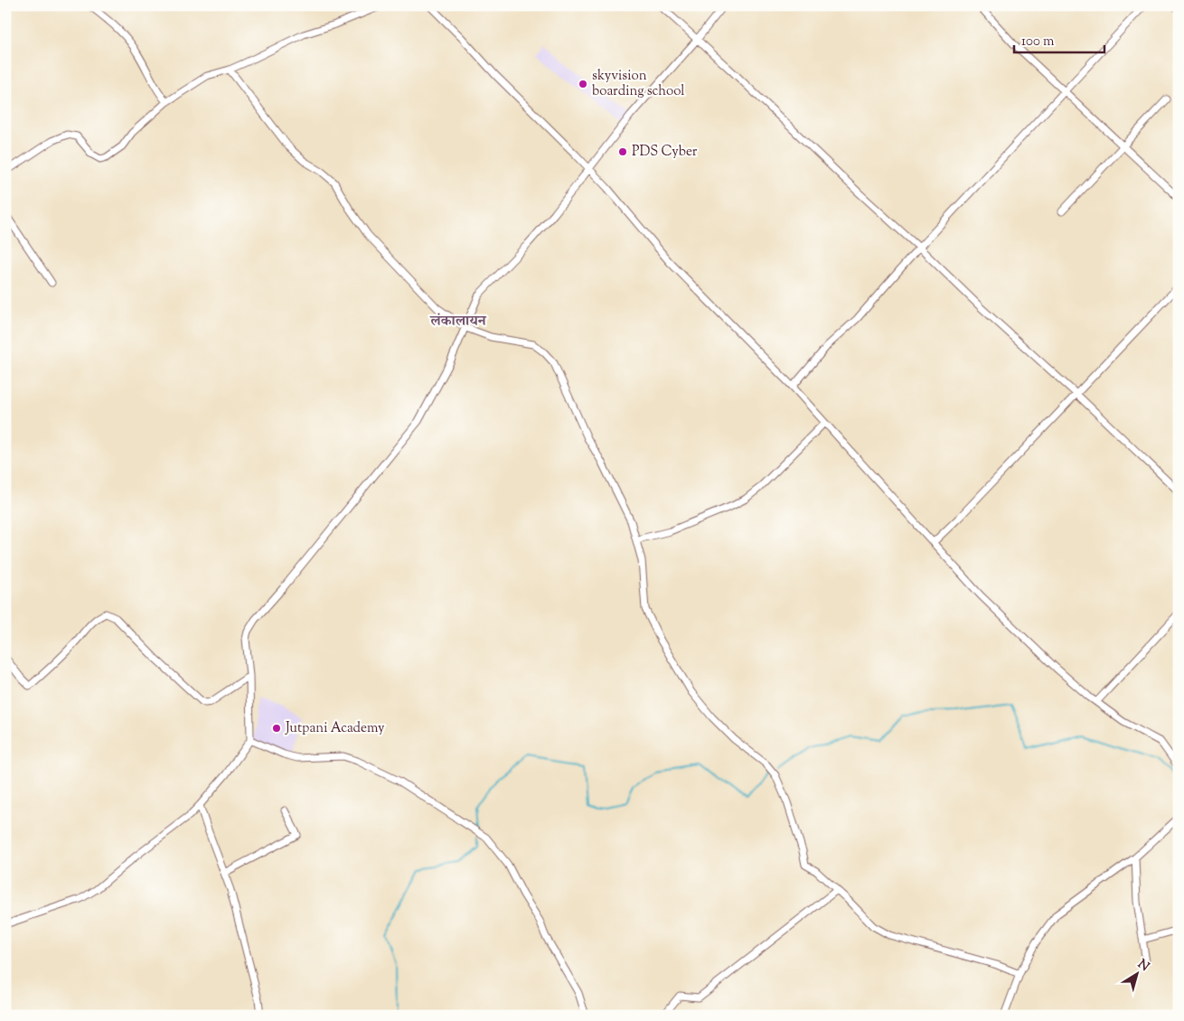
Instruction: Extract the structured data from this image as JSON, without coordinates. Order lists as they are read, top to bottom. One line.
{"districts":["लंकालायन"],"places":["skyvision boarding school","PDS Cyber","Jutpani Academy"],"scale_bar":"100 m","north":"top right"}
